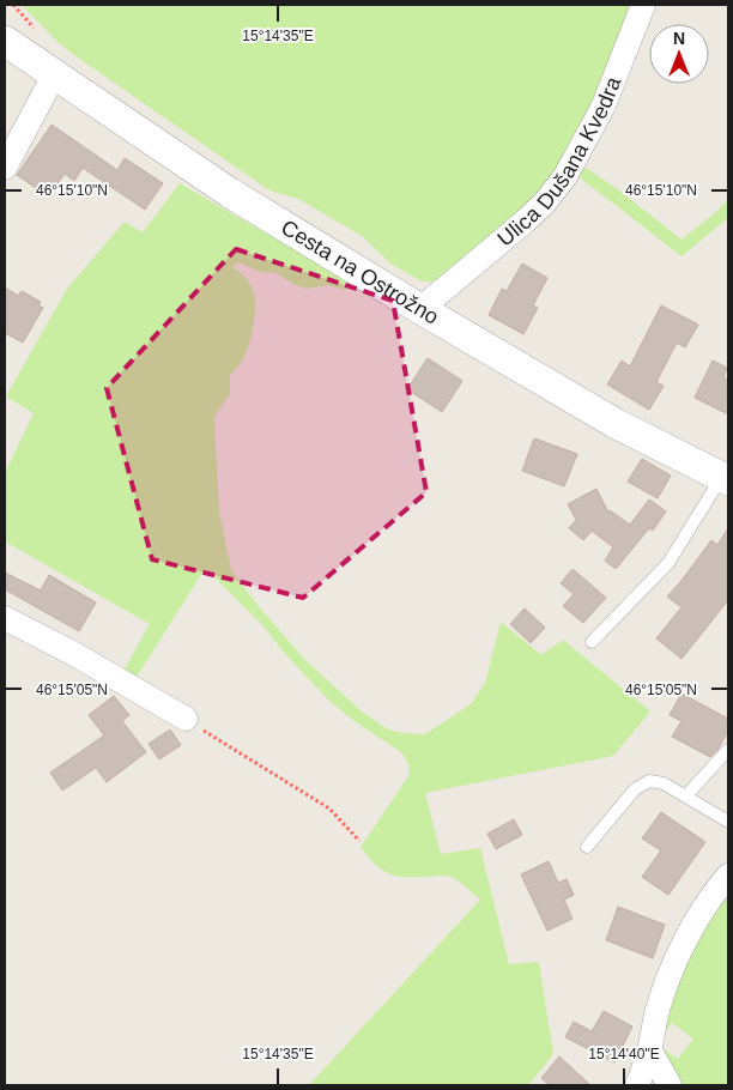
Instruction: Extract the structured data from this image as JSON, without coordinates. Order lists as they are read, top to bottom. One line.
{"streets":{"street":["Ulica Dušana Kvedra","Cesta na Ostrožno"]},"crossings":[["Ulica Dušana Kvedra","Cesta na Ostrožno"]],"north":"top","coordinates":["15°14'35\"E","46°15'10\"N","46°15'05\"N","15°14'40\"E"]}
